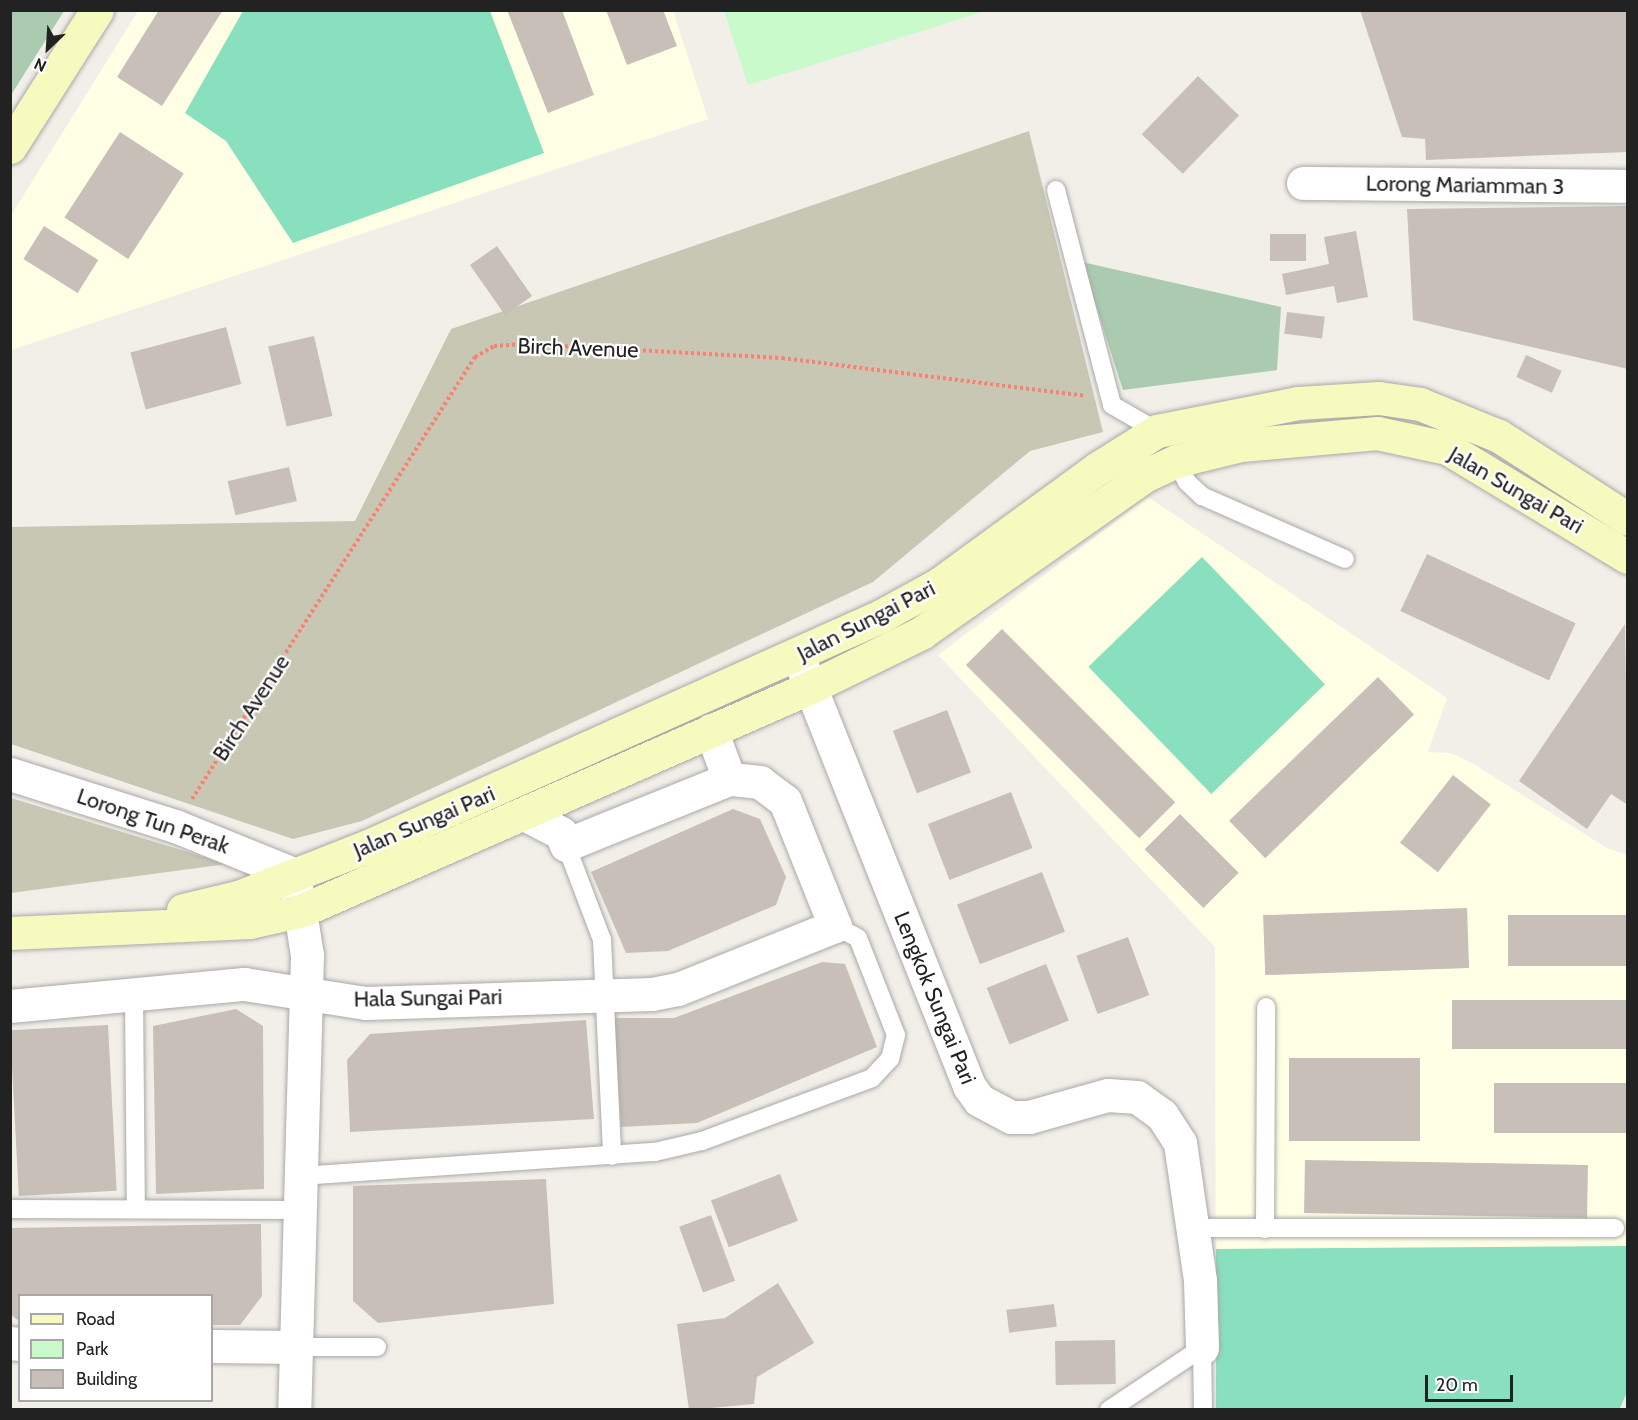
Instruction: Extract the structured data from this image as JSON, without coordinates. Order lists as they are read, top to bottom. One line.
{"streets":{"main road":["Jalan Sungai Pari"],"street":["Lorong Mariamman 3","Lorong Tun Perak","Hala Sungai Pari","Lengkok Sungai Pari"],"path":["Birch Avenue"]},"crossings":[["Birch Avenue","Lorong Tun Perak"],["Jalan Sungai Pari","Lorong Tun Perak"],["Jalan Sungai Pari","Lengkok Sungai Pari"]],"legend":["Road","Park","Building"],"scale_bar":"20 m","north":"bottom left"}
